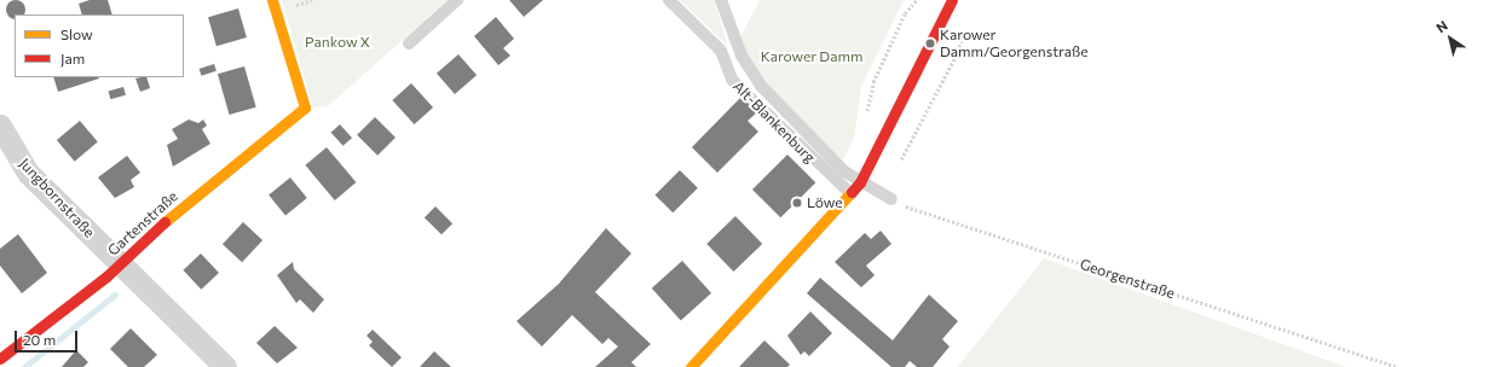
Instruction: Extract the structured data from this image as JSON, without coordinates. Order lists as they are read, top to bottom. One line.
{"streets":{"street":["Jungbornstraße","Gartenstraße"],"lane":["Alt-Blankenburg"],"path":["Georgenstraße"]},"crossings":[["Jungbornstraße","Gartenstraße"]],"parks":["Pankow X","Karower Damm"],"places":["Karower Damm/Georgenstraße","Löwe"],"legend":["Slow","Jam"],"scale_bar":"20 m","north":"top left"}
